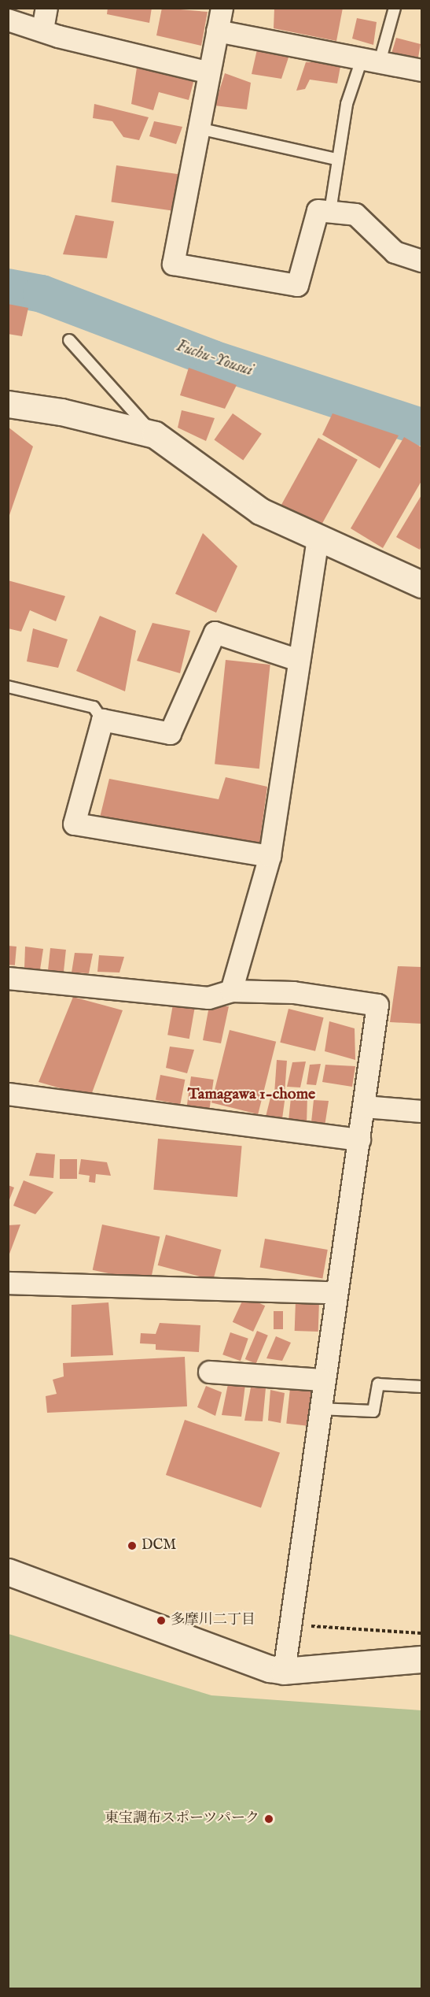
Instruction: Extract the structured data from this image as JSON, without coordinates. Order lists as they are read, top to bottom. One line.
{"districts":["Tamagawa 1-chome"],"water":["Fuchu-Yousui"],"places":["DCM","多摩川二丁目","東宝調布スポーツパーク"]}
